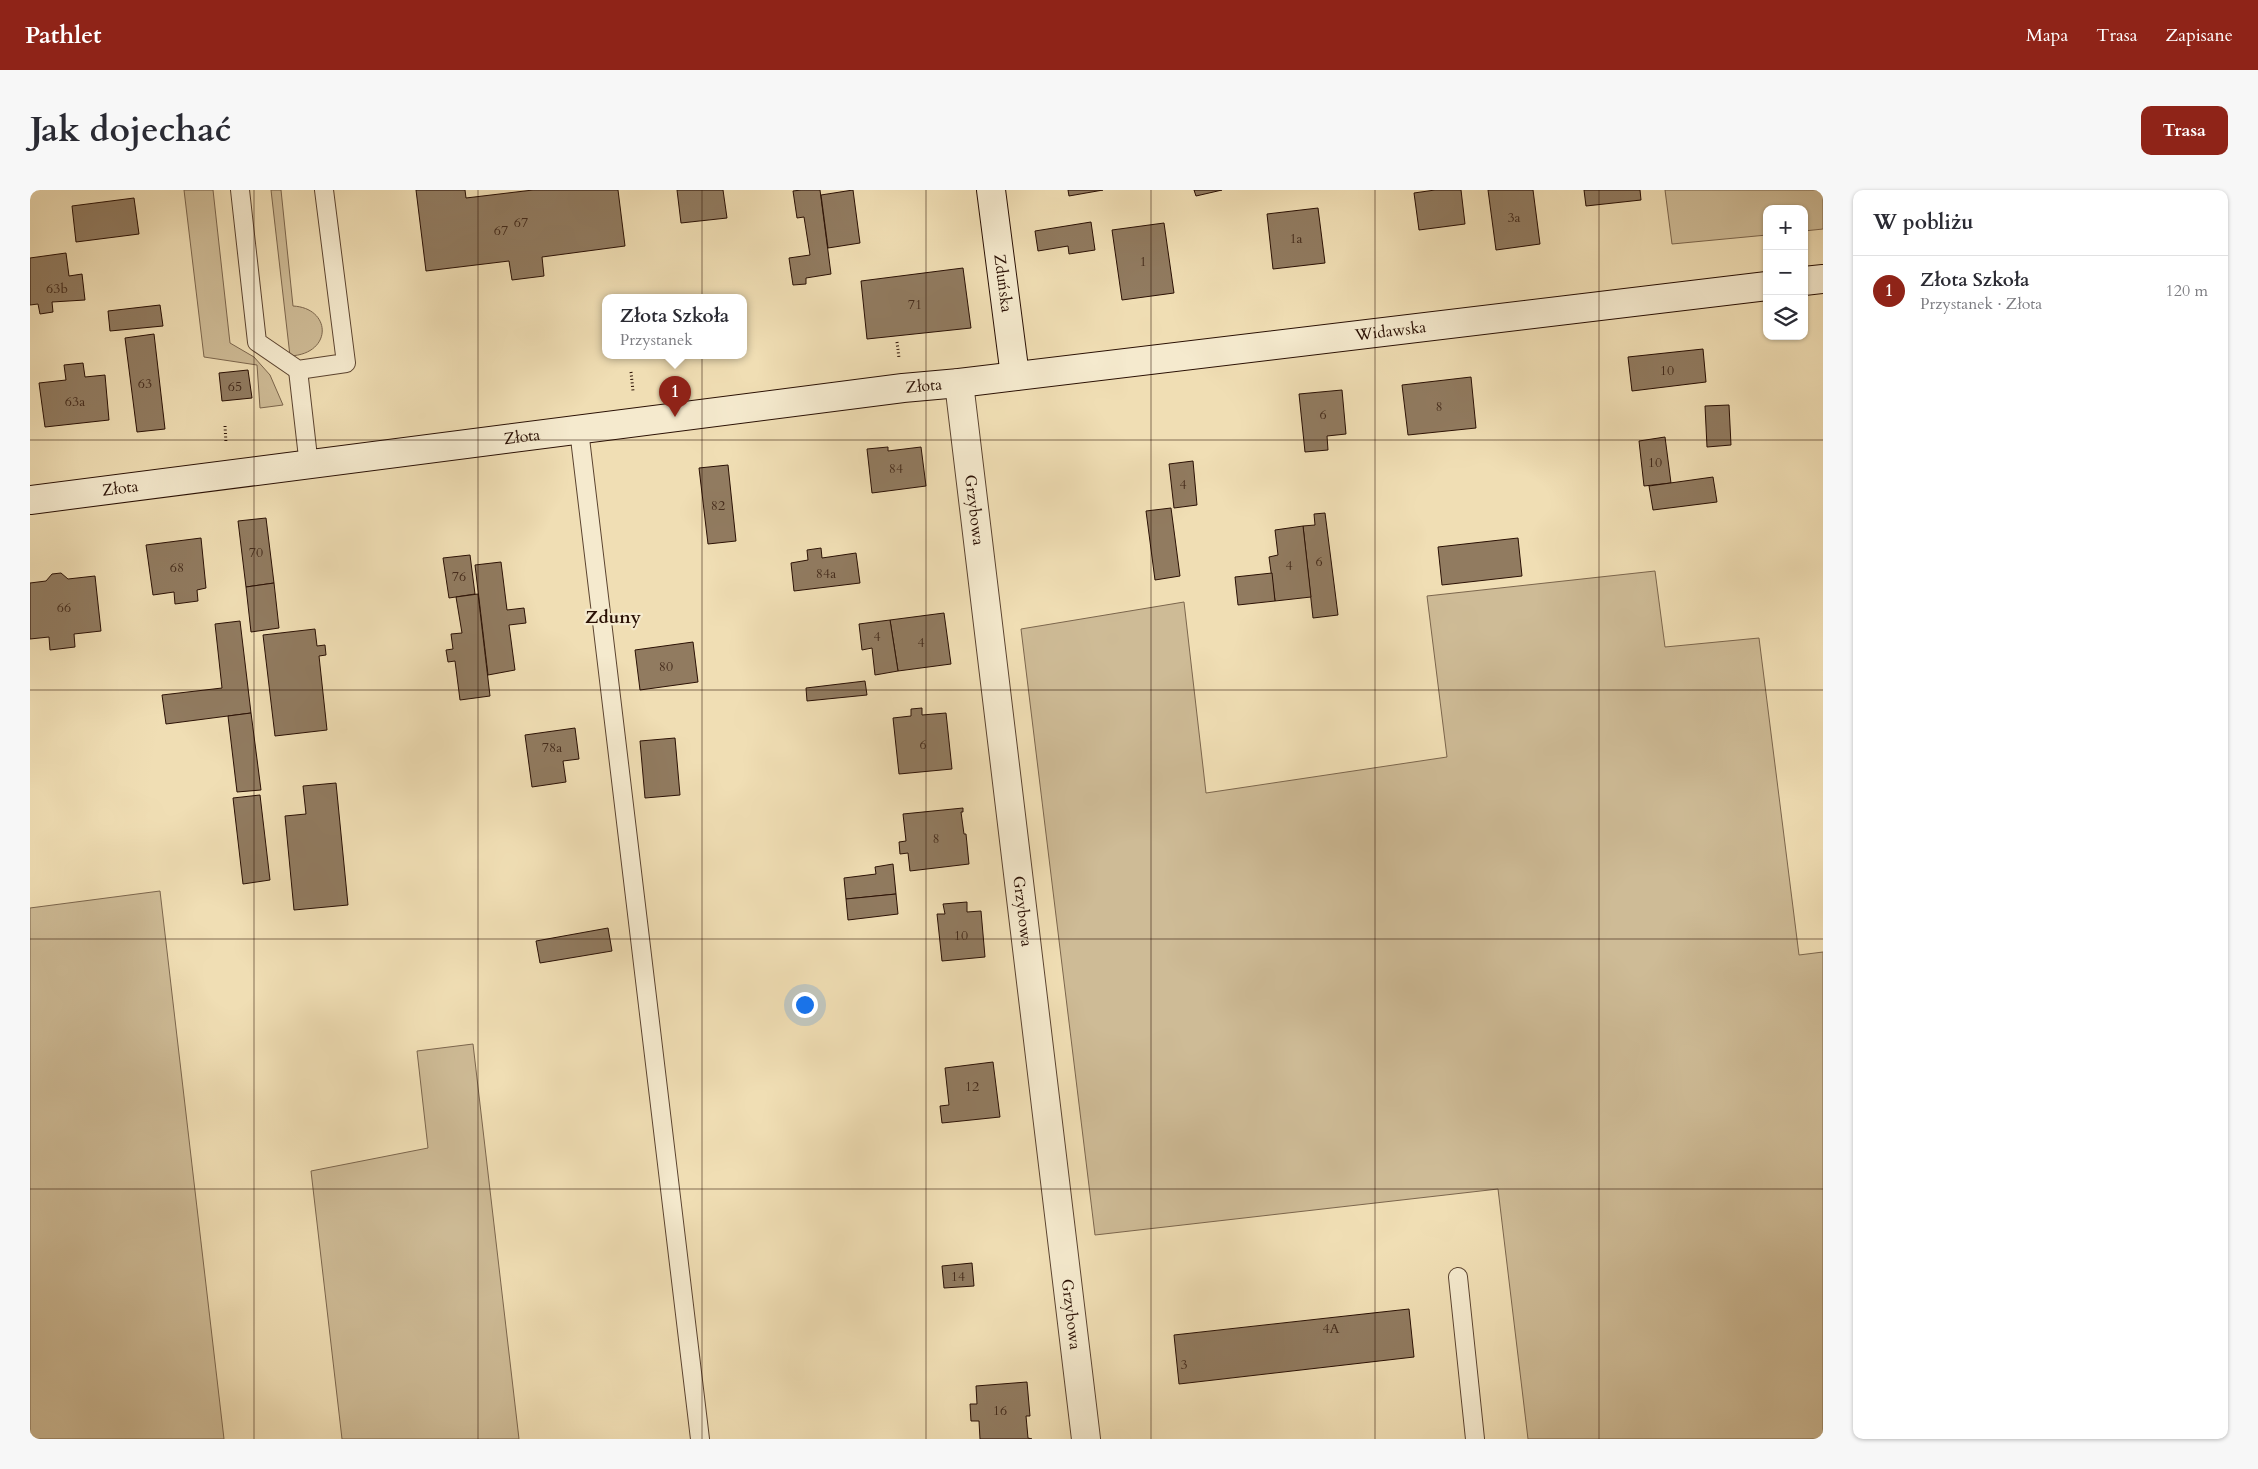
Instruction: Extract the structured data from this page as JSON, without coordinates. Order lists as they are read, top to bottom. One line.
{"streets":{"street":["Zduńska","Widawska","Złota","Grzybowa"]},"crossings":[["Zduńska","Widawska"],["Zduńska","Złota"],["Widawska","Złota"],["Złota","Grzybowa"]],"districts":["Zduny"],"house_numbers":["3a","67","67","1a","1","63b","71","10","63","65","63a","8","6","10","84","4","82","70","6","4","68","84a","76","66","4","4","80","6","78a","8","10","12","14","4A","3","16"],"page":{"header":"Pathlet","nav":["Mapa","Trasa","Zapisane"],"title":"Jak dojechać","buttons":"Trasa","heading":"W pobliżu","map_buttons":["+","−"],"list":[{"mark":"1","name":"Złota Szkoła","note":"Przystanek · Złota","value":"120 m"}],"popup":["Złota Szkoła","Przystanek"],"pins":"1"}}
